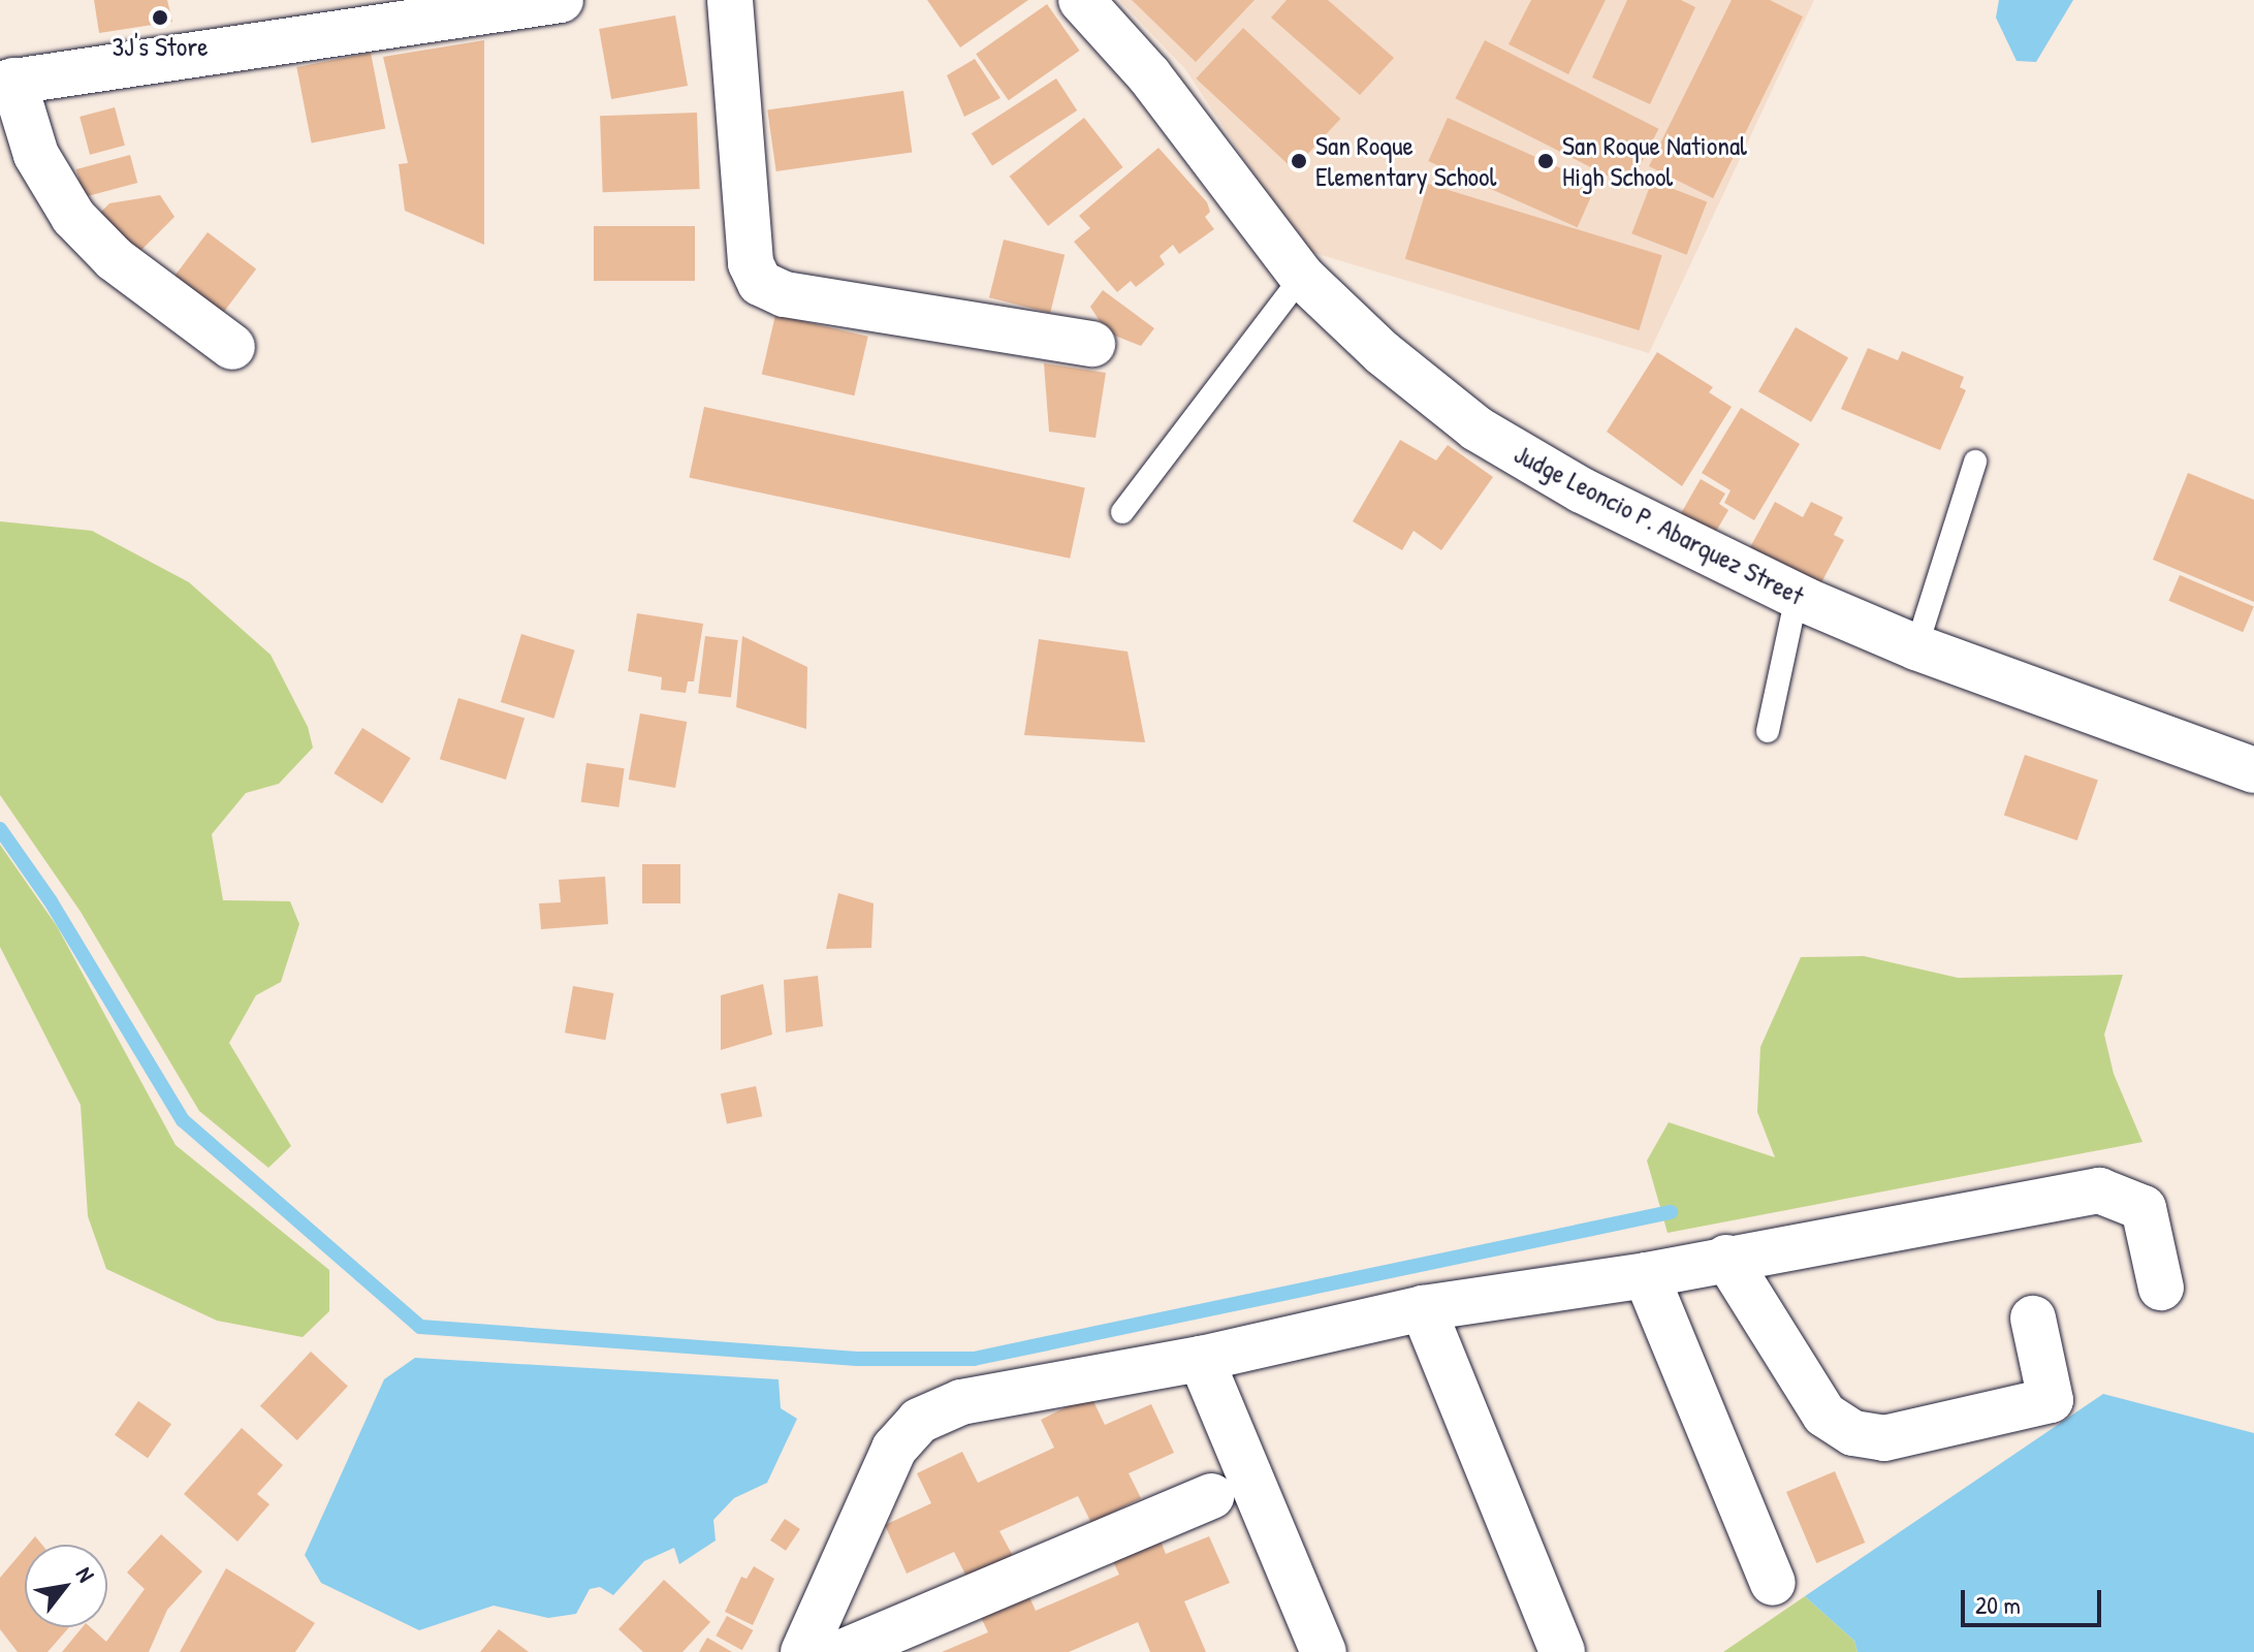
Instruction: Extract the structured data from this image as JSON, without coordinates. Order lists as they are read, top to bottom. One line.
{"streets":{"street":["Judge Leoncio P. Abarquez Street"]},"places":["3J's Store","San Roque Elementary School","San Roque National High School"],"scale_bar":"20 m","north":"top right"}
